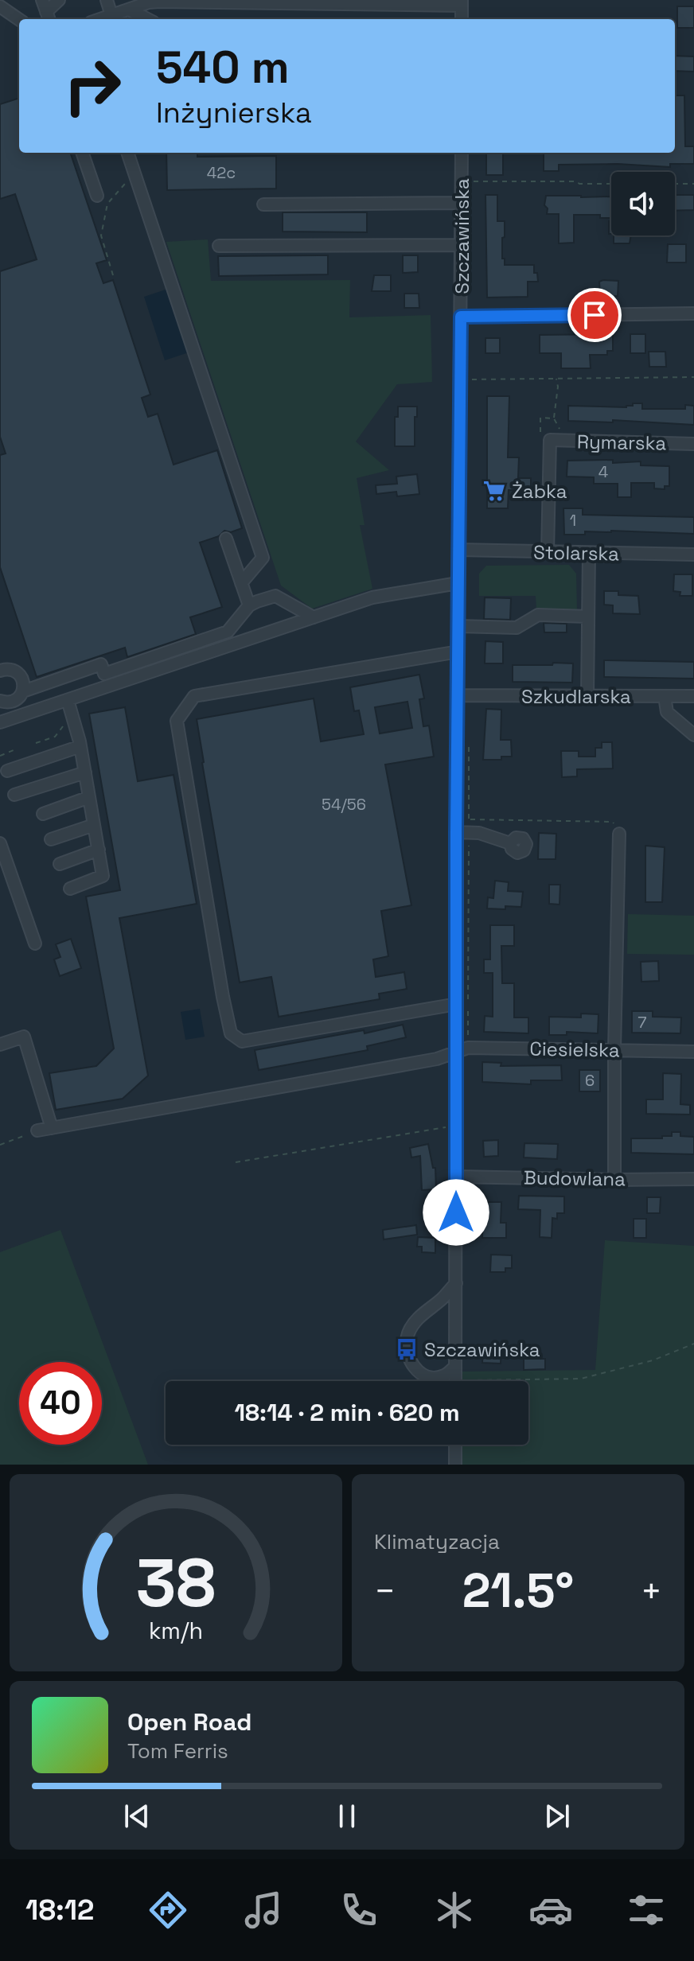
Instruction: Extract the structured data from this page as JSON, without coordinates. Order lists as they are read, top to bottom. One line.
{"streets":{"street":["Szczawińska","Rymarska","Stolarska","Szkudlarska","Ciesielska","Budowlana"]},"crossings":[["Szczawińska","Stolarska"],["Szczawińska","Szkudlarska"],["Szczawińska","Ciesielska"],["Szczawińska","Budowlana"]],"places":{"supermarket":["Żabka"],"bus stop":["Szczawińska"]},"house_numbers":["42c","4","1","54/56","7","6"],"page":{"turn":["540 m","Inżynierska"],"limit":"40","trip":"18:14 · 2 min · 620 m","tile":"Klimatyzacja","heat":["−","21.5°","+"],"song":["Open Road","Tom Ferris"],"tabs":"18:12","gauge":["38","km/h"]}}
